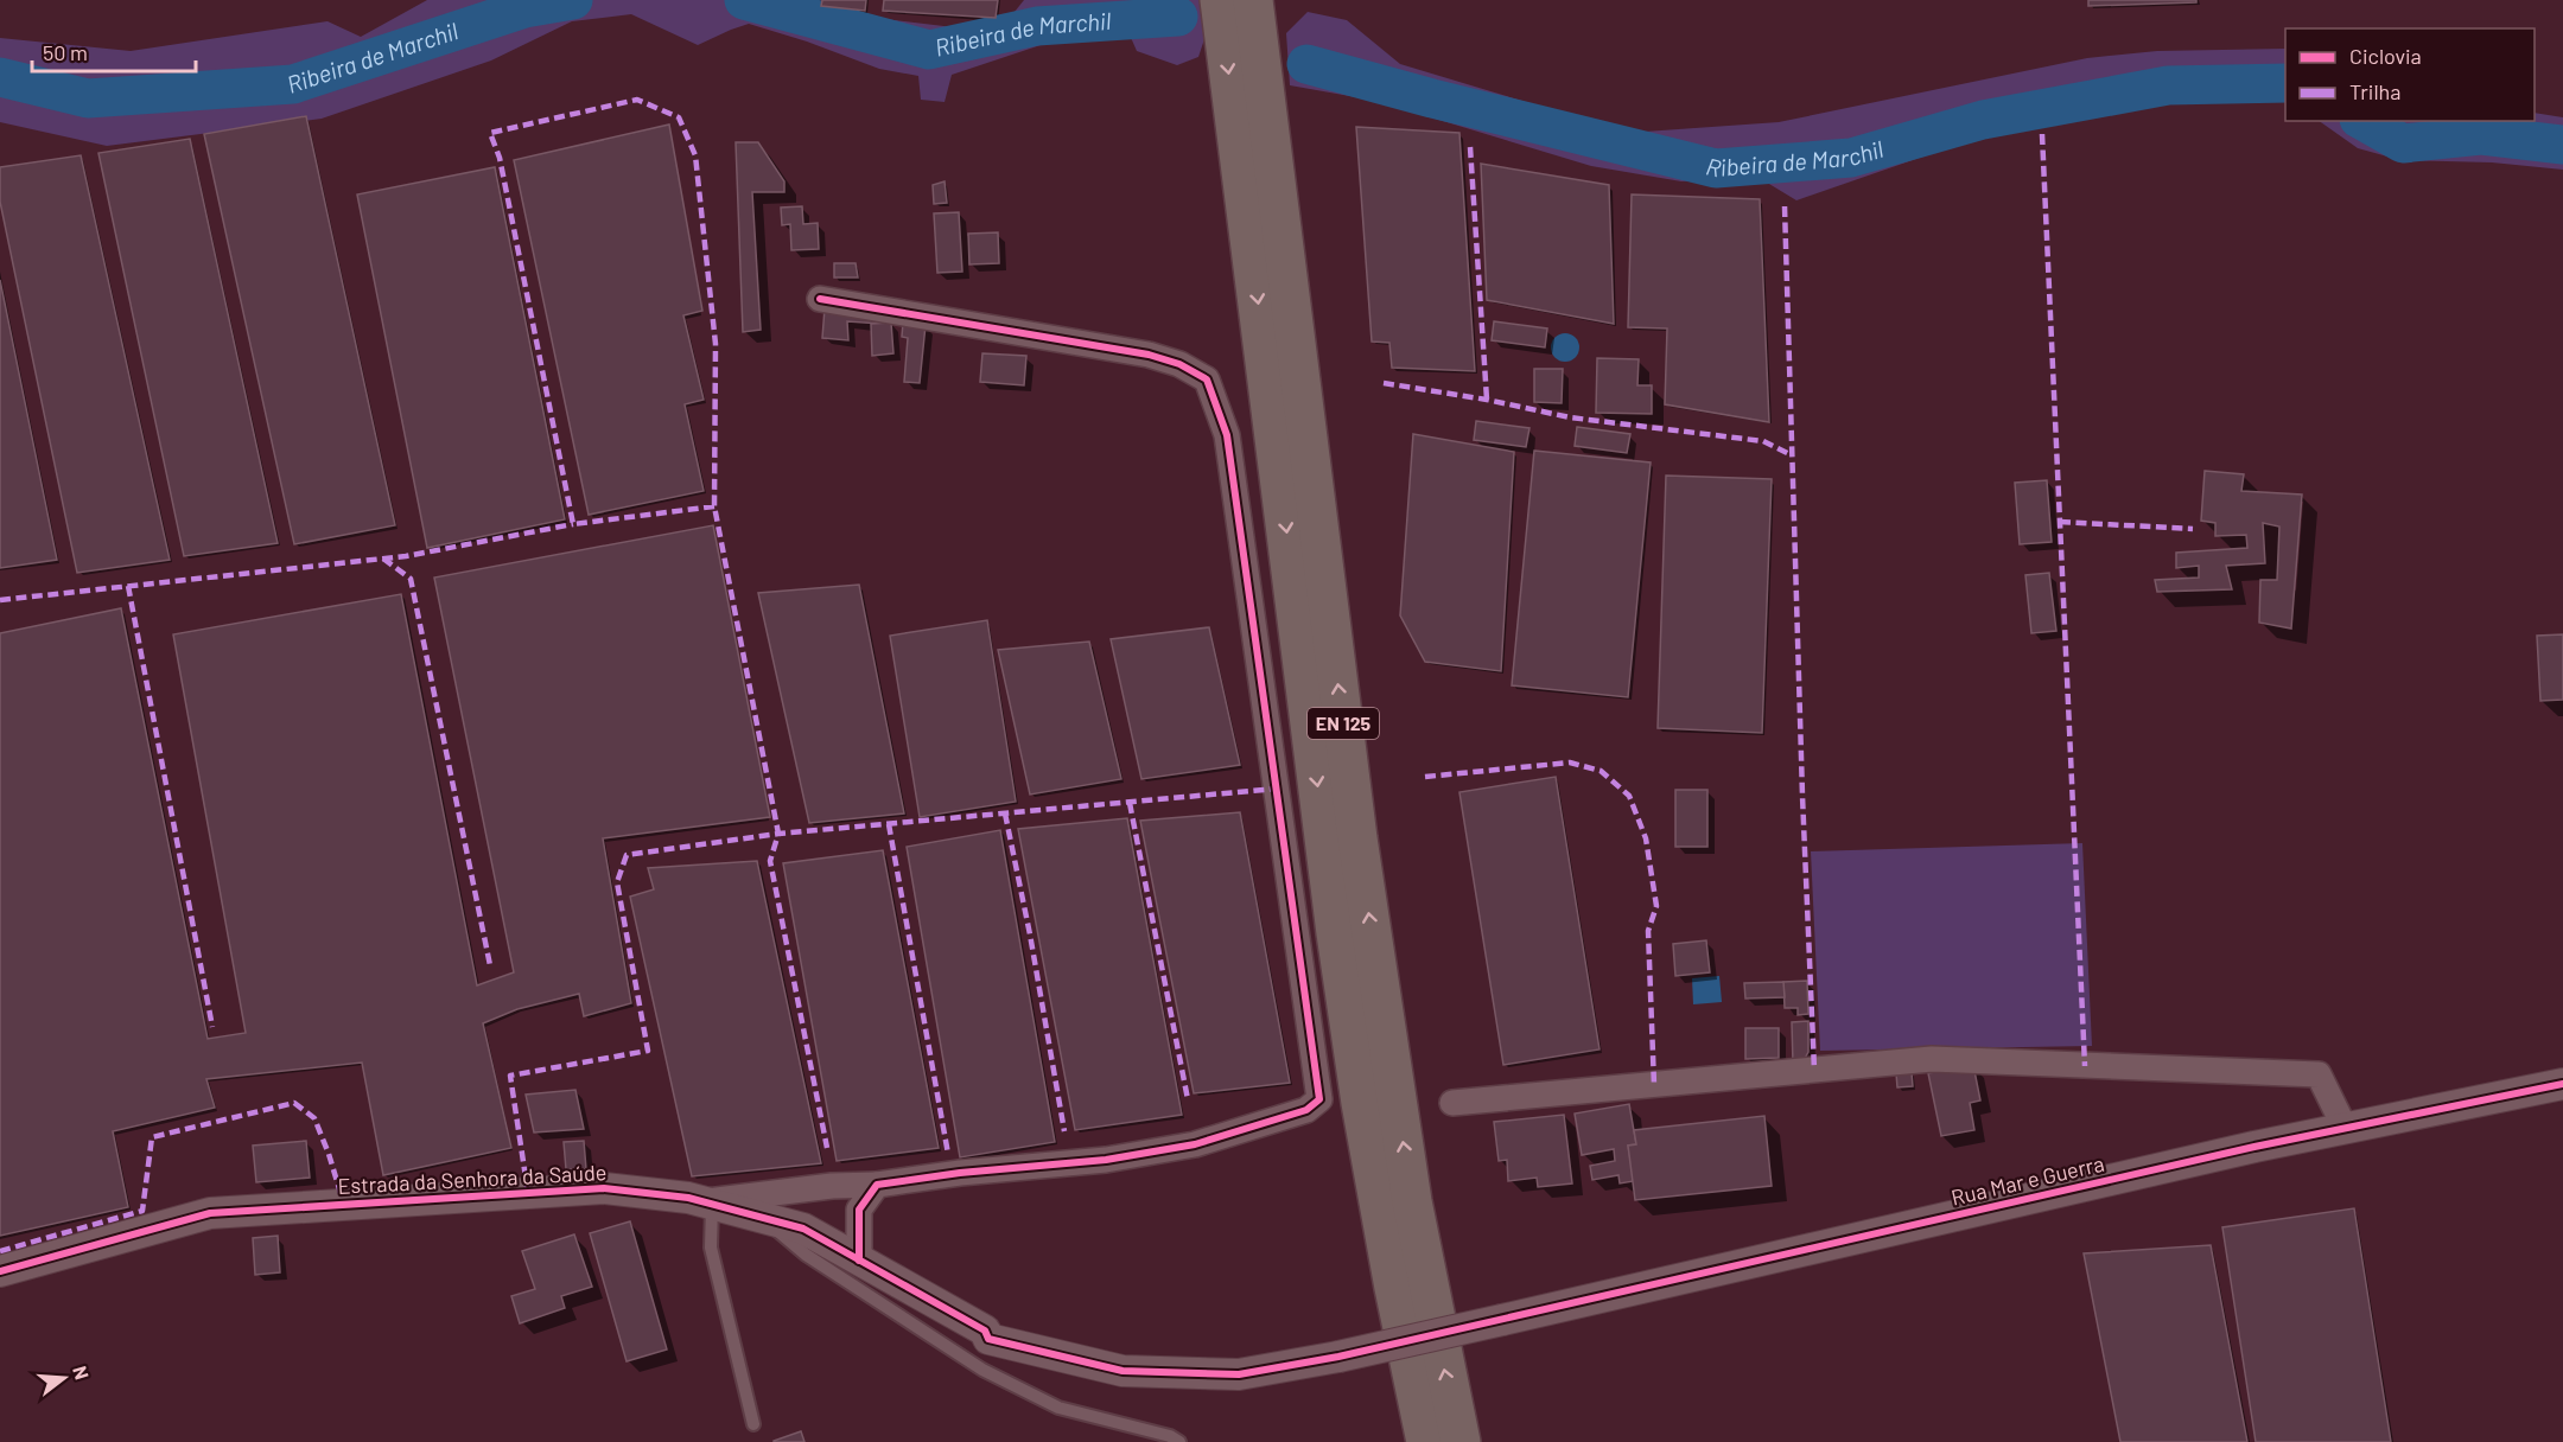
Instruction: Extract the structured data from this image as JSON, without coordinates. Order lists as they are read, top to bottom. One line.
{"streets":{"main road":["EN 125"],"street":["Estrada da Senhora da Saúde","Rua Mar e Guerra"]},"crossings":[["Estrada da Senhora da Saúde","Rua Mar e Guerra"]],"water":["Ribeira de Marchil"],"legend":["Ciclovia","Trilha"],"scale_bar":"50 m","north":"right"}
